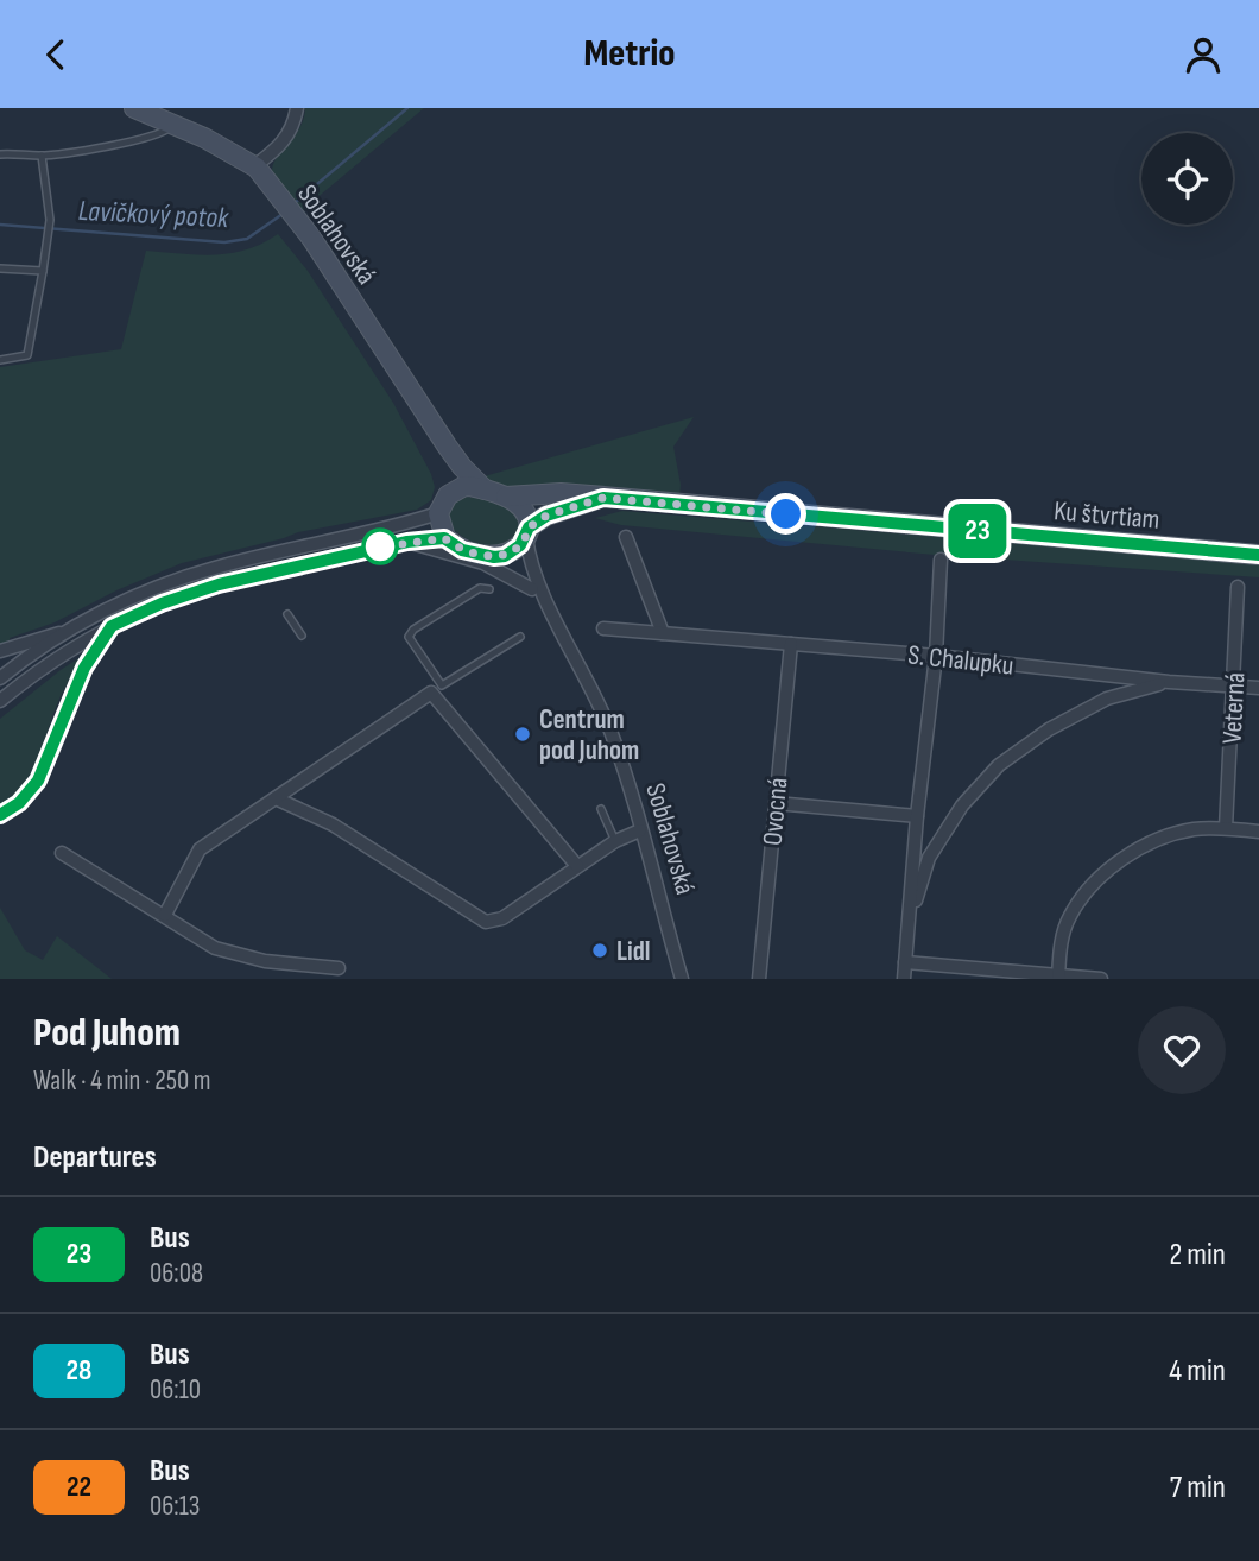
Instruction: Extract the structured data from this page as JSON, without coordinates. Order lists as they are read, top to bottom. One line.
{"streets":{"street":["Soblahovská","Ku štvrtiam","S. Chalupku","Veterná","Ovocná"]},"crossings":[["Soblahovská","Ku štvrtiam"],["S. Chalupku","Veterná"],["S. Chalupku","Ovocná"]],"water":["Lavičkový potok"],"places":["Centrum pod Juhom","Lidl"],"lines":["bus line 23"],"page":{"header":"Metrio","on_map":"23","heading":[["Pod Juhom","Walk · 4 min · 250 m"],"Departures"],"list":[{"mark":"23","name":"Bus","note":"06:08","value":"2 min"},{"mark":"28","name":"Bus","note":"06:10","value":"4 min"},{"mark":"22","name":"Bus","note":"06:13","value":"7 min"}]}}
